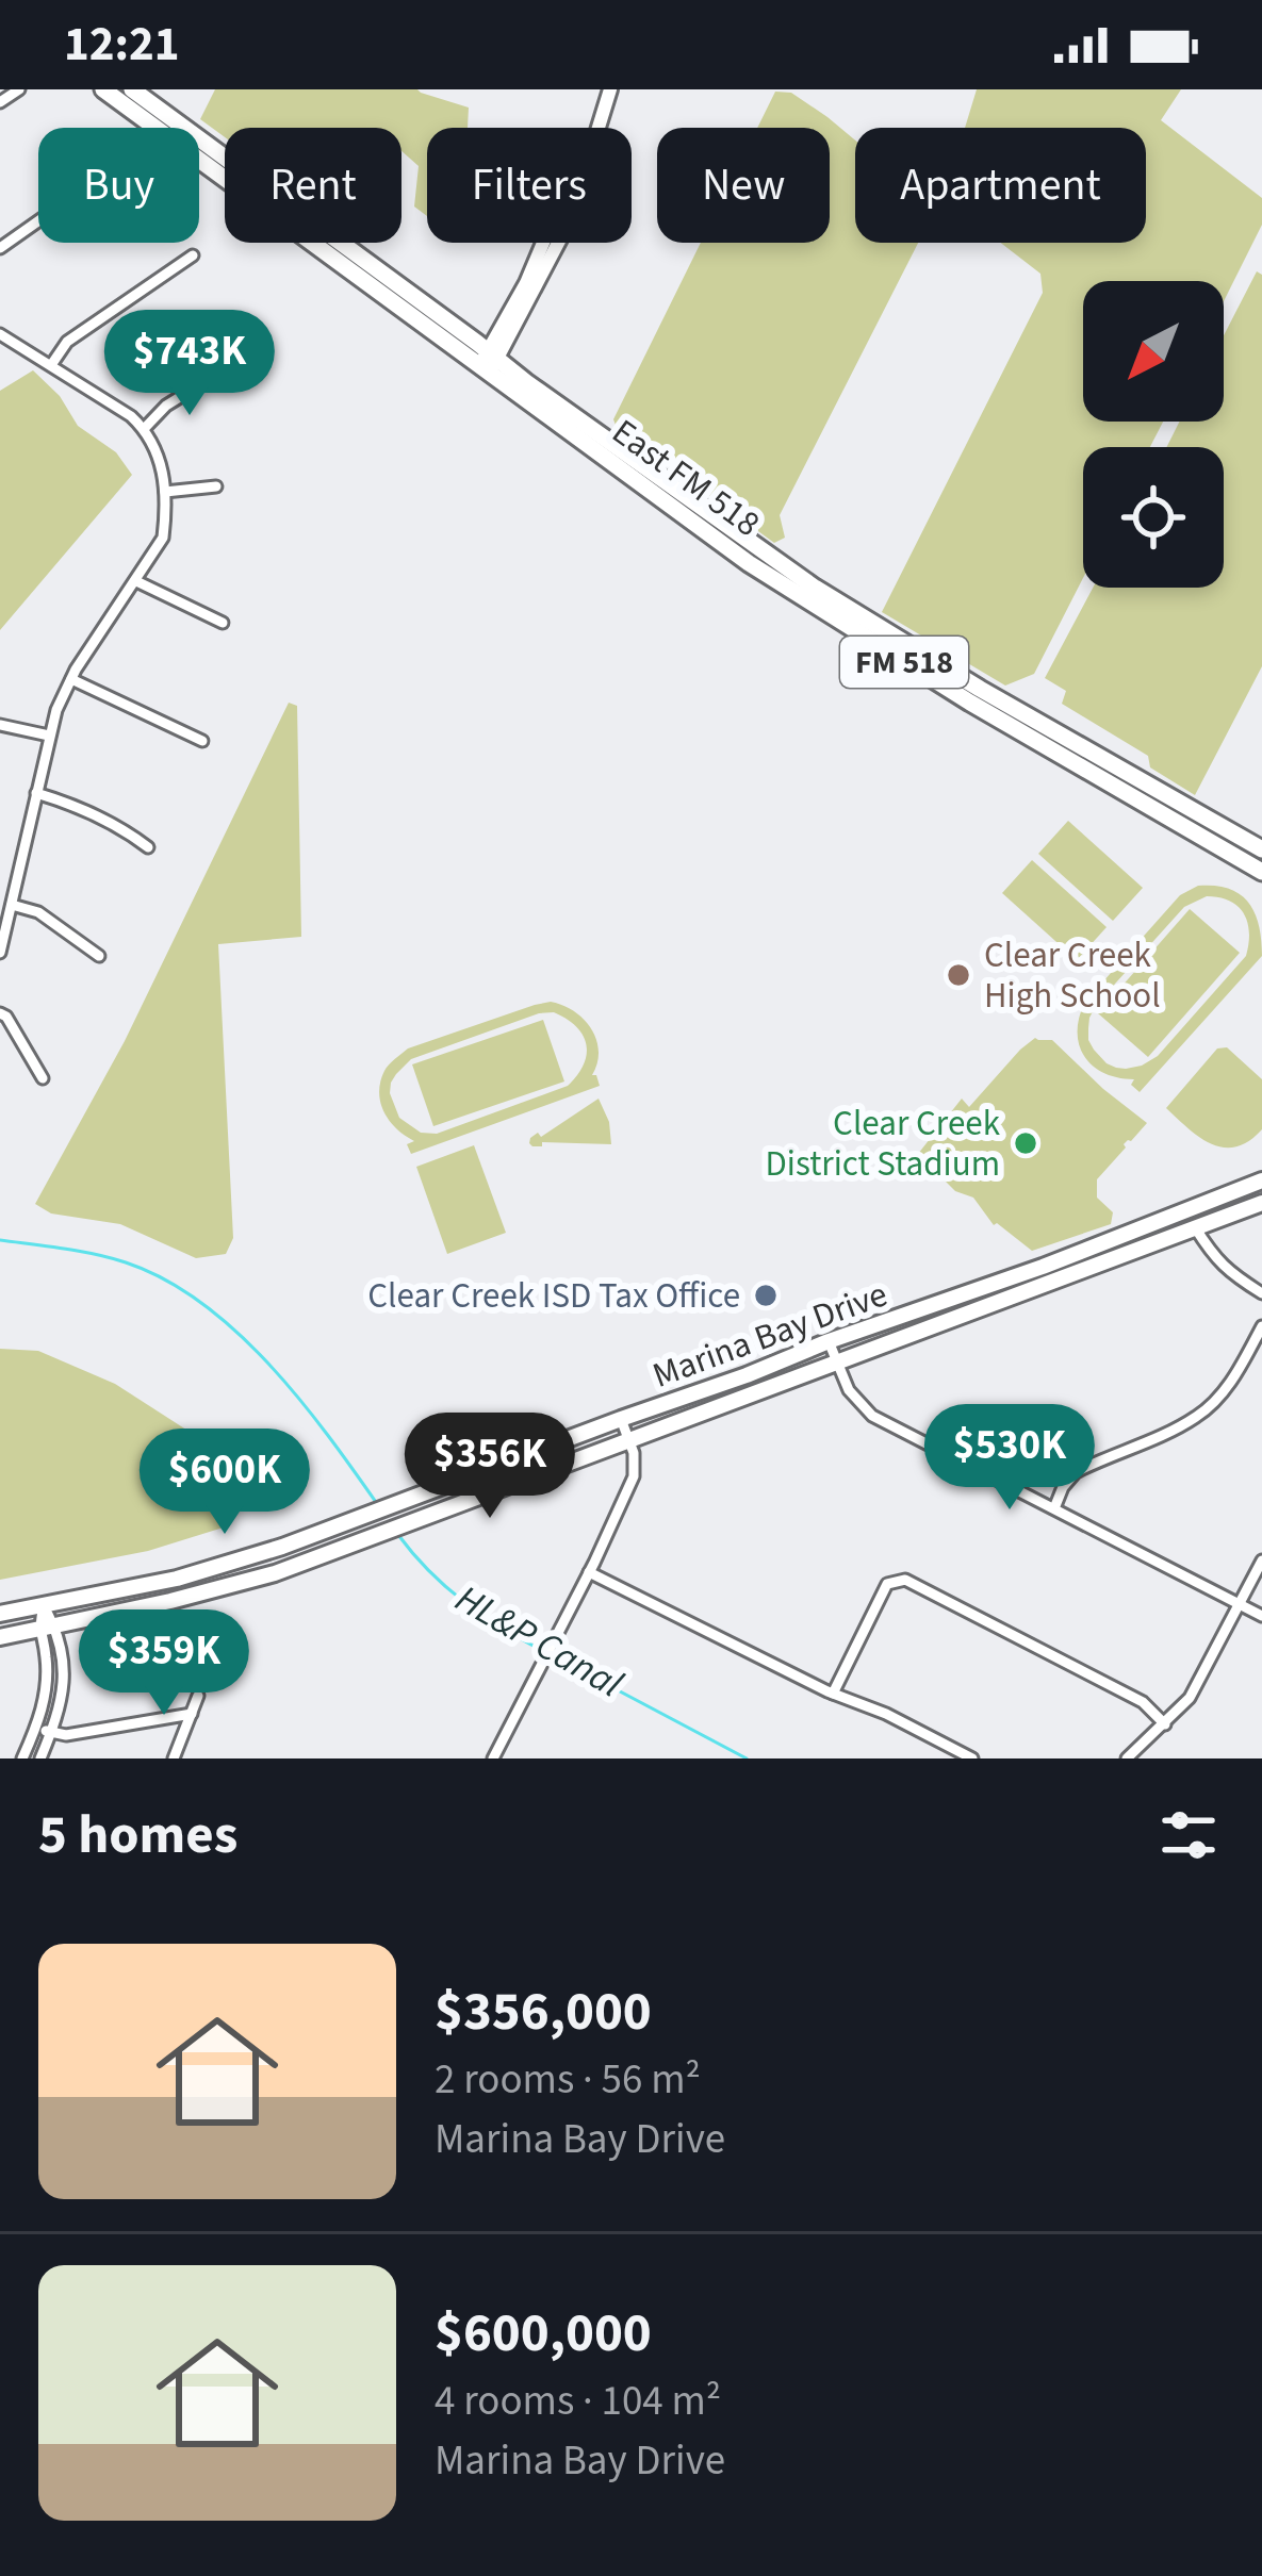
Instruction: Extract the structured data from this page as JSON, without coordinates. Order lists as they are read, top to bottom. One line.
{"streets":{"main road":["East FM 518","FM 518","Marina Bay Drive"]},"water":["HL&P Canal"],"places":["Clear Creek High School","Clear Creek District Stadium","Clear Creek ISD Tax Office"],"north":"bottom left","page":{"status":"12:21","chip":["Buy","Rent","Filters","New","Apartment"],"price":["$743K","$530K","$356K","$600K","$359K"],"heading":"5 homes","list":[{"name":"$356,000","note":"2 rooms · 56 m² · Marina Bay Drive"},{"name":"$600,000","note":"4 rooms · 104 m² · Marina Bay Drive"}]}}
